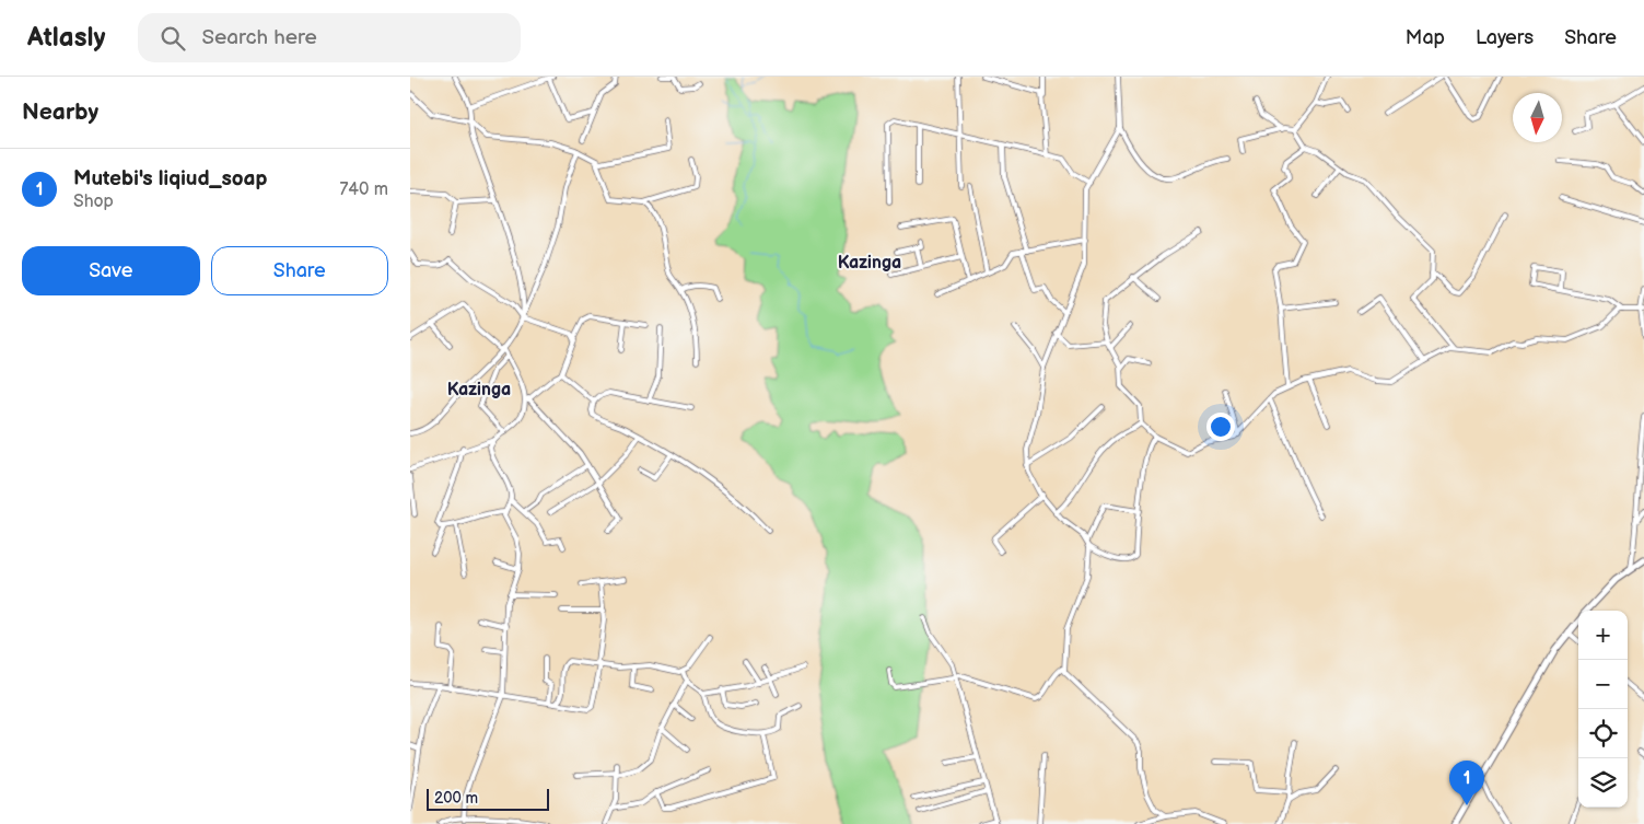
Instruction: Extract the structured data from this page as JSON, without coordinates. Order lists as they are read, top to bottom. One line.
{"districts":["Kazinga","Kazinga"],"scale_bar":"200 m","north":"bottom","page":{"header":"Atlasly","search":"Search here","nav":["Map","Layers","Share"],"heading":"Nearby","list":[{"mark":"1","name":"Mutebi's liqiud_soap","note":"Shop","value":"740 m"}],"buttons":["Save","Share"],"map_buttons":["+","−"],"pins":"1","scale":"200 m"}}
